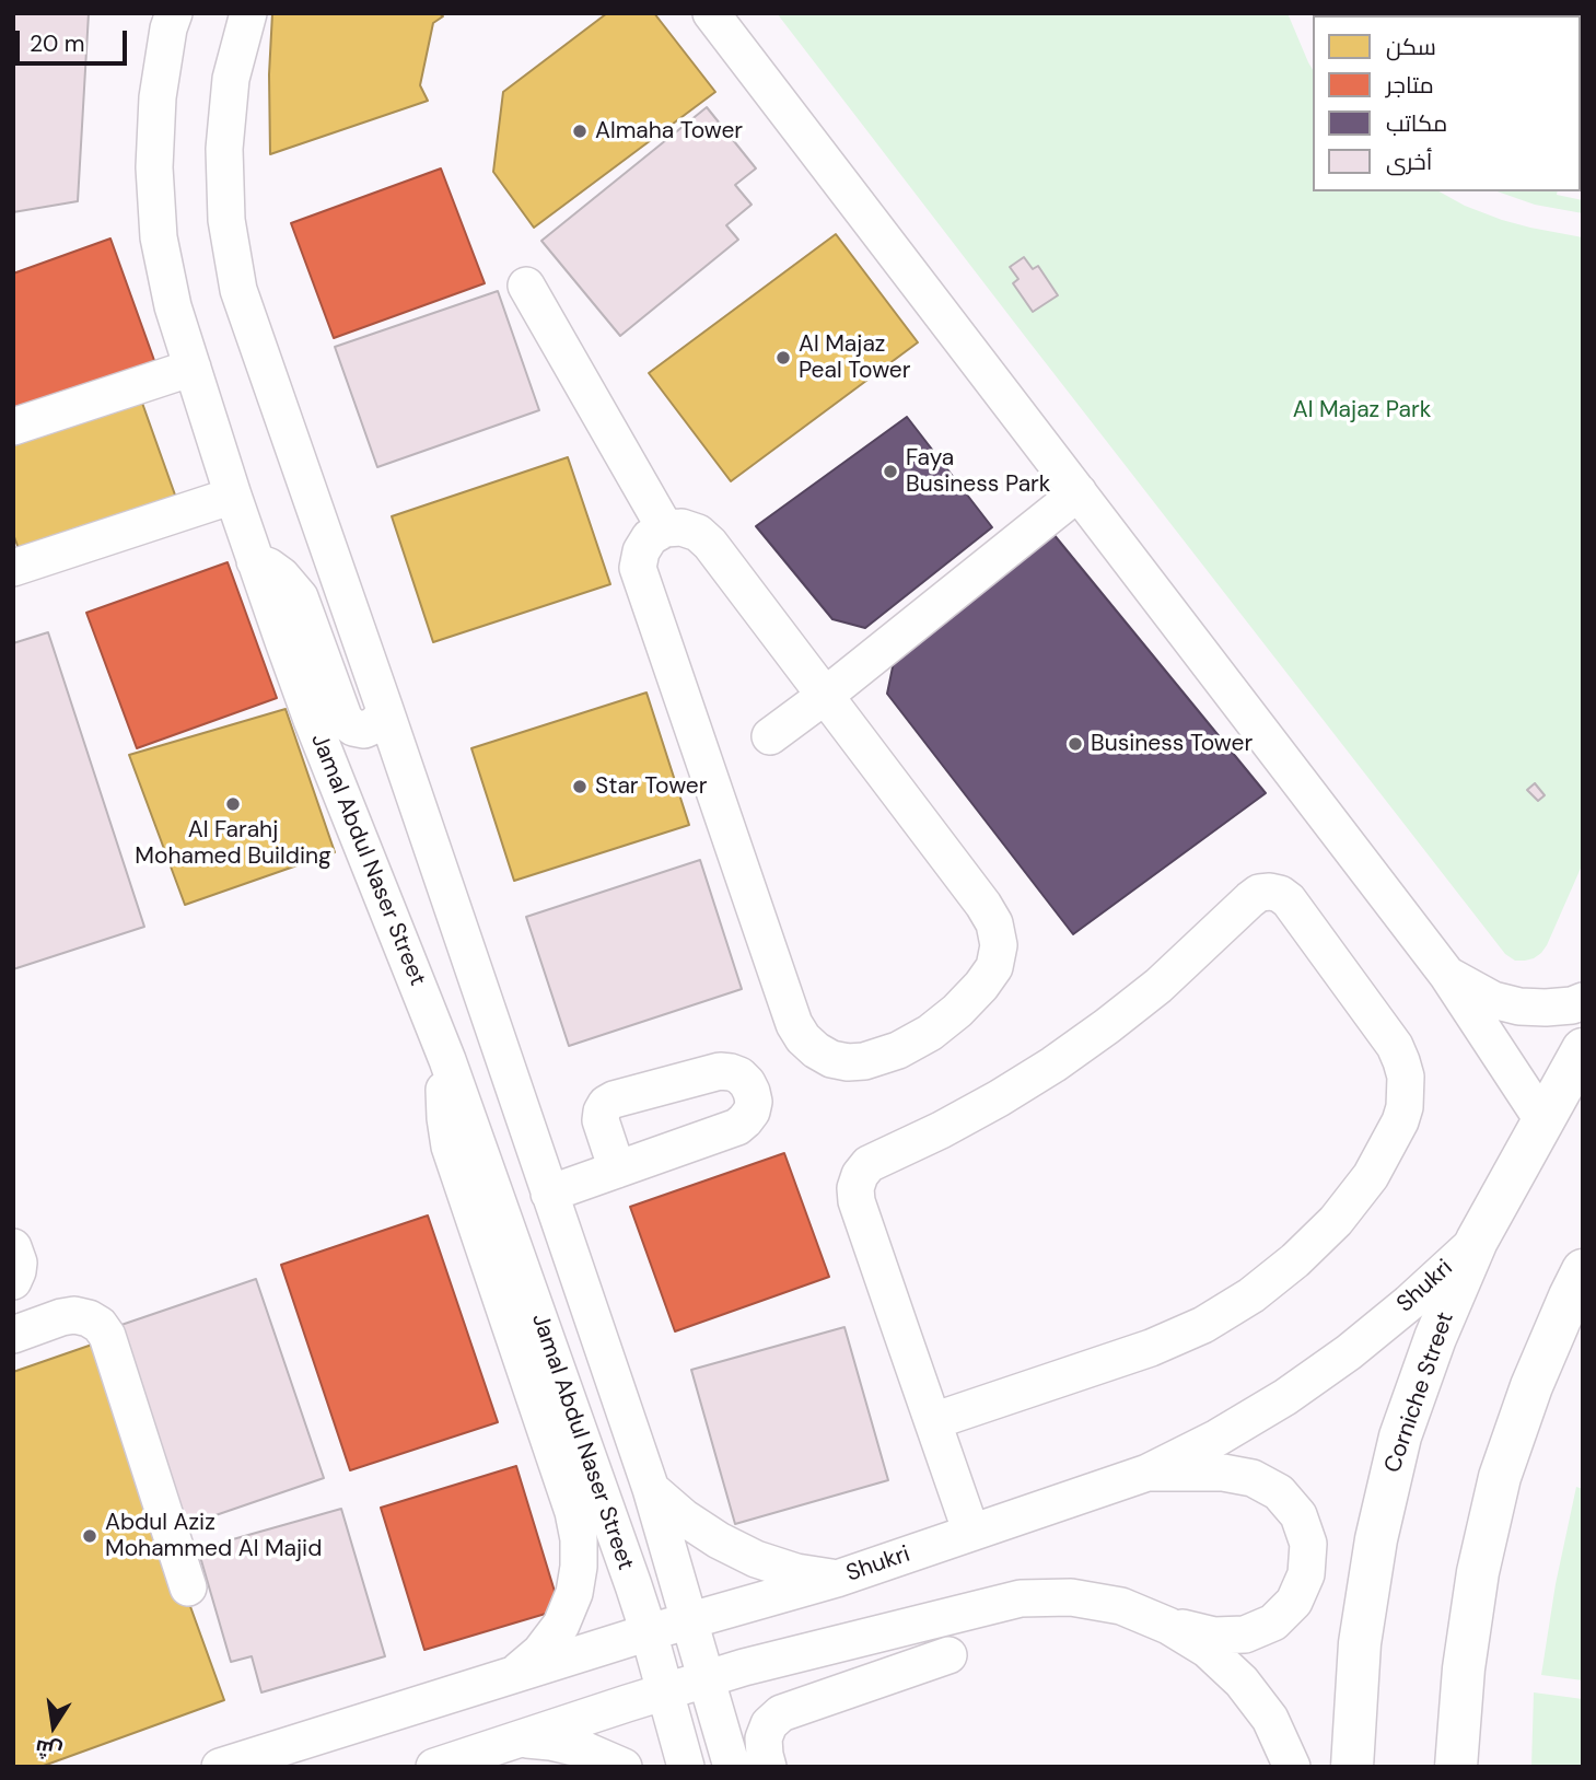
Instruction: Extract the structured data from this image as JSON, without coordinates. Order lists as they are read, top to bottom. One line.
{"streets":{"main road":["Corniche Street"],"street":["Jamal Abdul Naser Street","Shukri"]},"crossings":[["Jamal Abdul Naser Street","Shukri"],["Shukri","Corniche Street"]],"parks":["Al Majaz Park"],"places":["Almaha Tower","Al Majaz Peal Tower","Faya Business Park","Business Tower","Star Tower","Al Farahj Mohamed Building","Abdul Aziz Mohammed Al Majid"],"legend":["سكن","متاجر","مكاتب","أخرى"],"scale_bar":"20 m","north":"bottom"}
